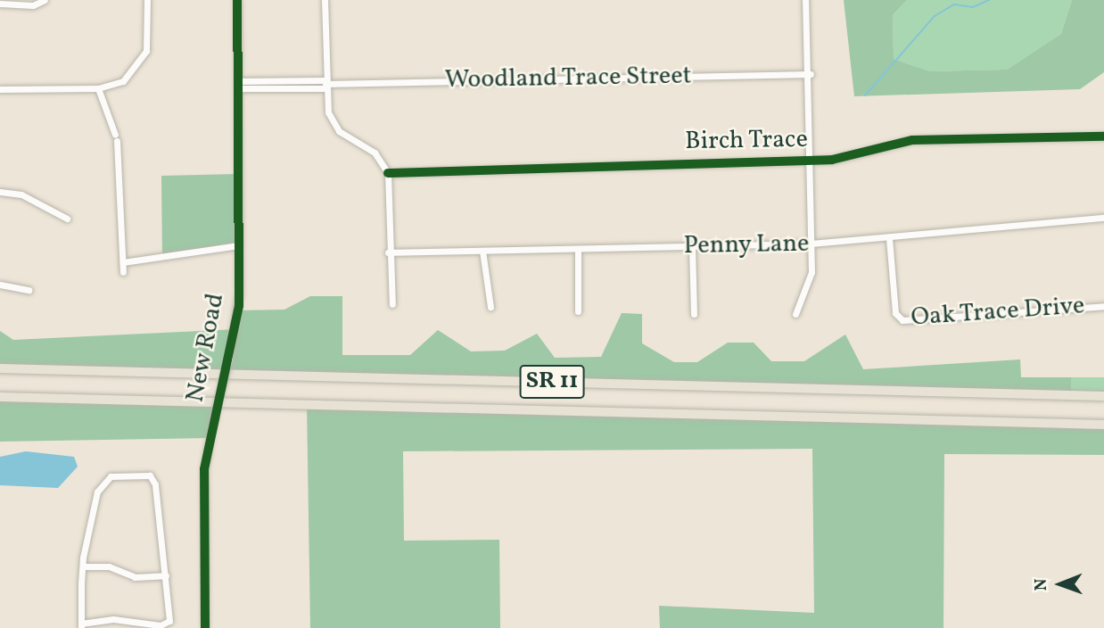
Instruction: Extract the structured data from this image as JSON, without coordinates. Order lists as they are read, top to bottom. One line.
{"streets":{"highway":["SR 11"],"street":["Woodland Trace Street","Birch Trace","Penny Lane","Oak Trace Drive","New Road"]},"crossings":[["Woodland Trace Street","New Road"],["Penny Lane","Oak Trace Drive"]],"north":"left"}
